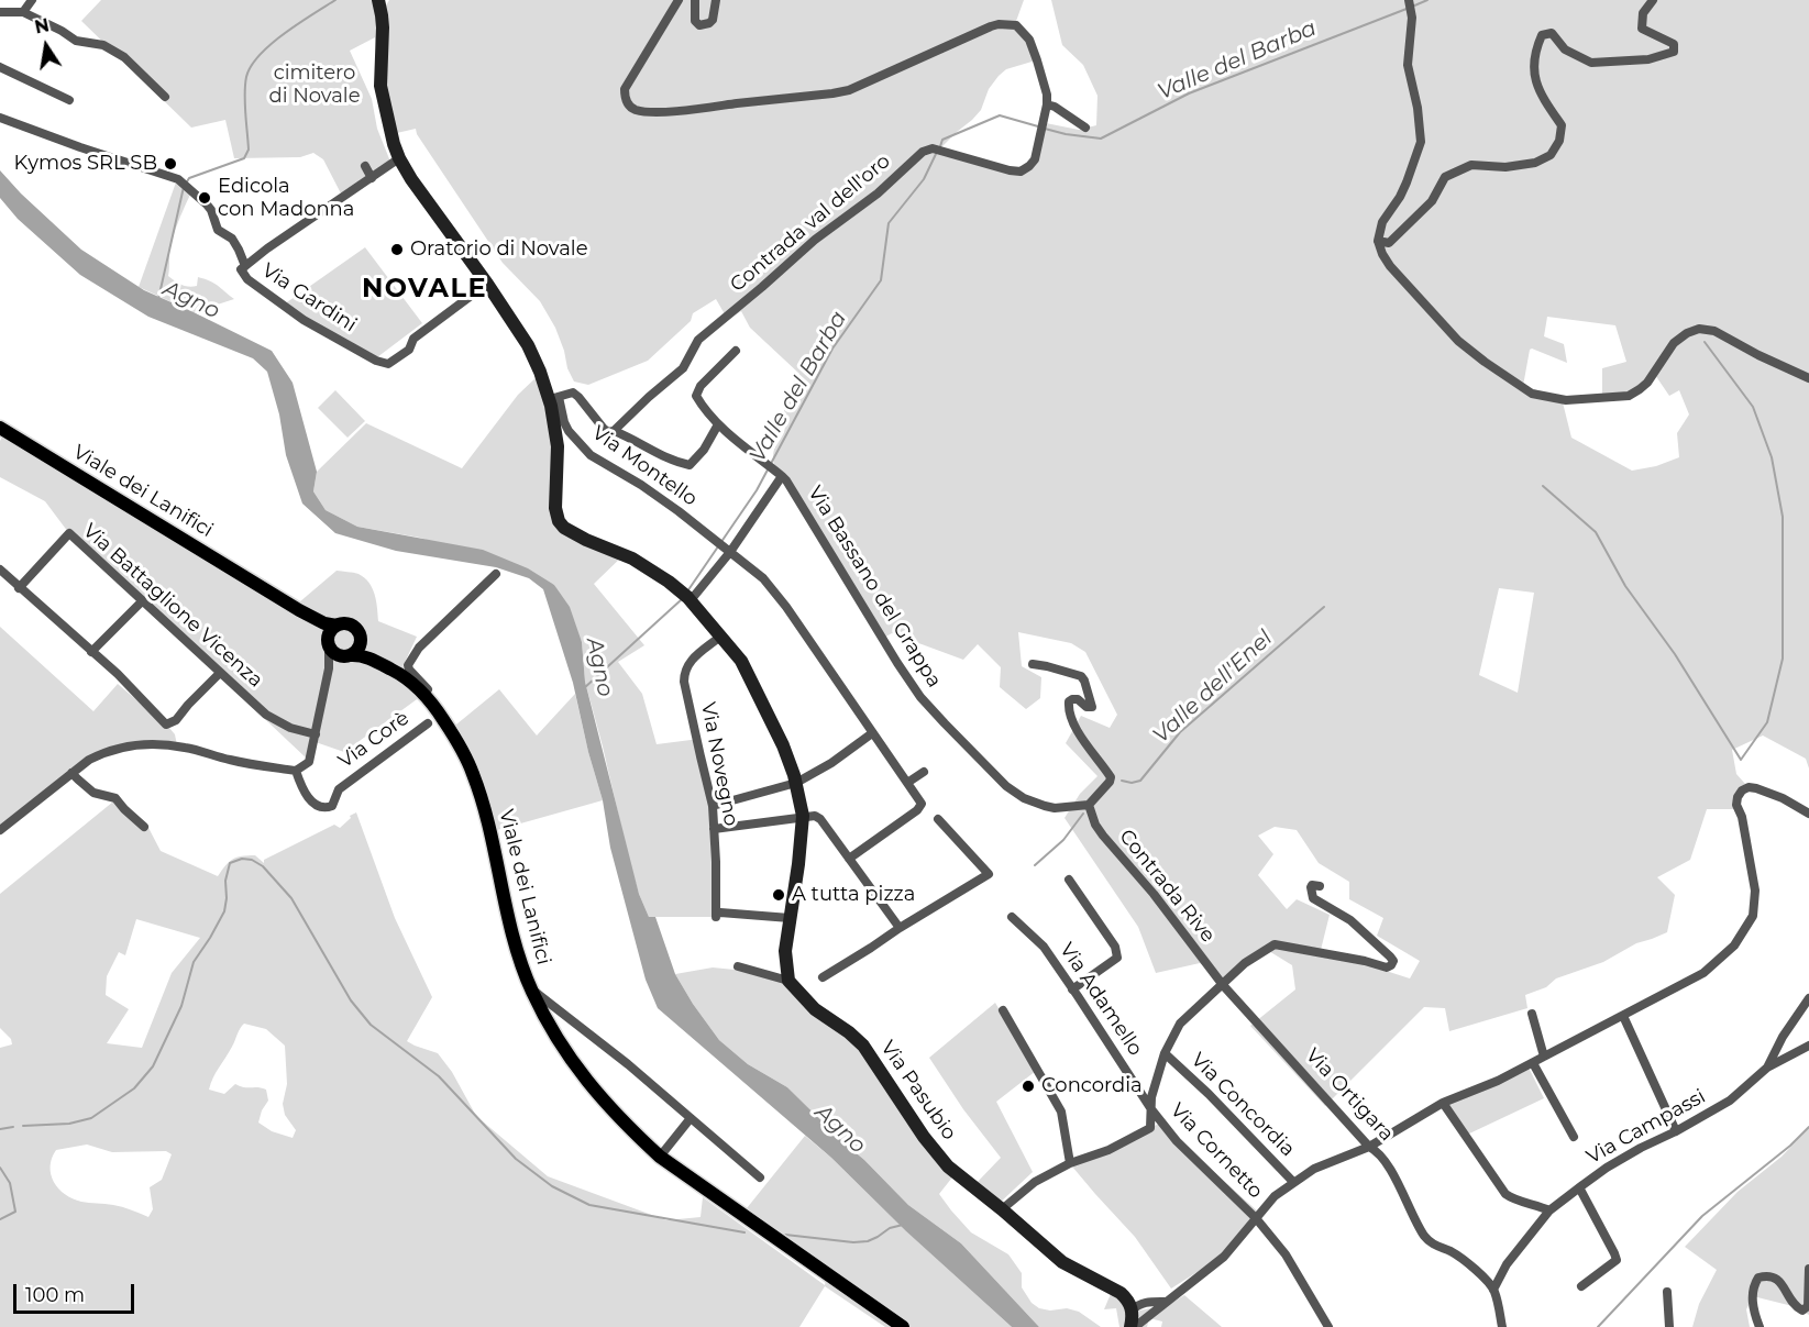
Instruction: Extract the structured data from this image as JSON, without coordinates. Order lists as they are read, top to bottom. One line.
{"streets":{"main road":["Viale dei Lanifici","Via Pasubio"],"street":["Contrada val dell'oro","Via Gardini","Via Montello","Via Bassano del Grappa","Via Battaglione Vicenza","Via Corè","Via Novegno","Contrada Rive","Via Adamello","Via Ortigara","Via Concordia","Via Campassi","Via Cornetto"]},"crossings":[["Via Montello","Via Bassano del Grappa"],["Via Bassano del Grappa","Contrada Rive"],["Contrada Rive","Via Ortigara"],["Contrada Rive","Via Concordia"],["Via Adamello","Via Concordia"],["Via Adamello","Via Cornetto"],["Via Pasubio","Via Concordia"],["Via Ortigara","Via Concordia"],["Via Ortigara","Via Campassi"],["Via Ortigara","Via Cornetto"],["Via Concordia","Via Cornetto"]],"districts":["NOVALE"],"water":["Valle del Barba","Agno","Valle dell'Enel"],"parks":["cimitero di Novale"],"places":["Kymos SRL SB","Edicola con Madonna","Oratorio di Novale","A tutta pizza","Concordia"],"scale_bar":"100 m","north":"top"}
